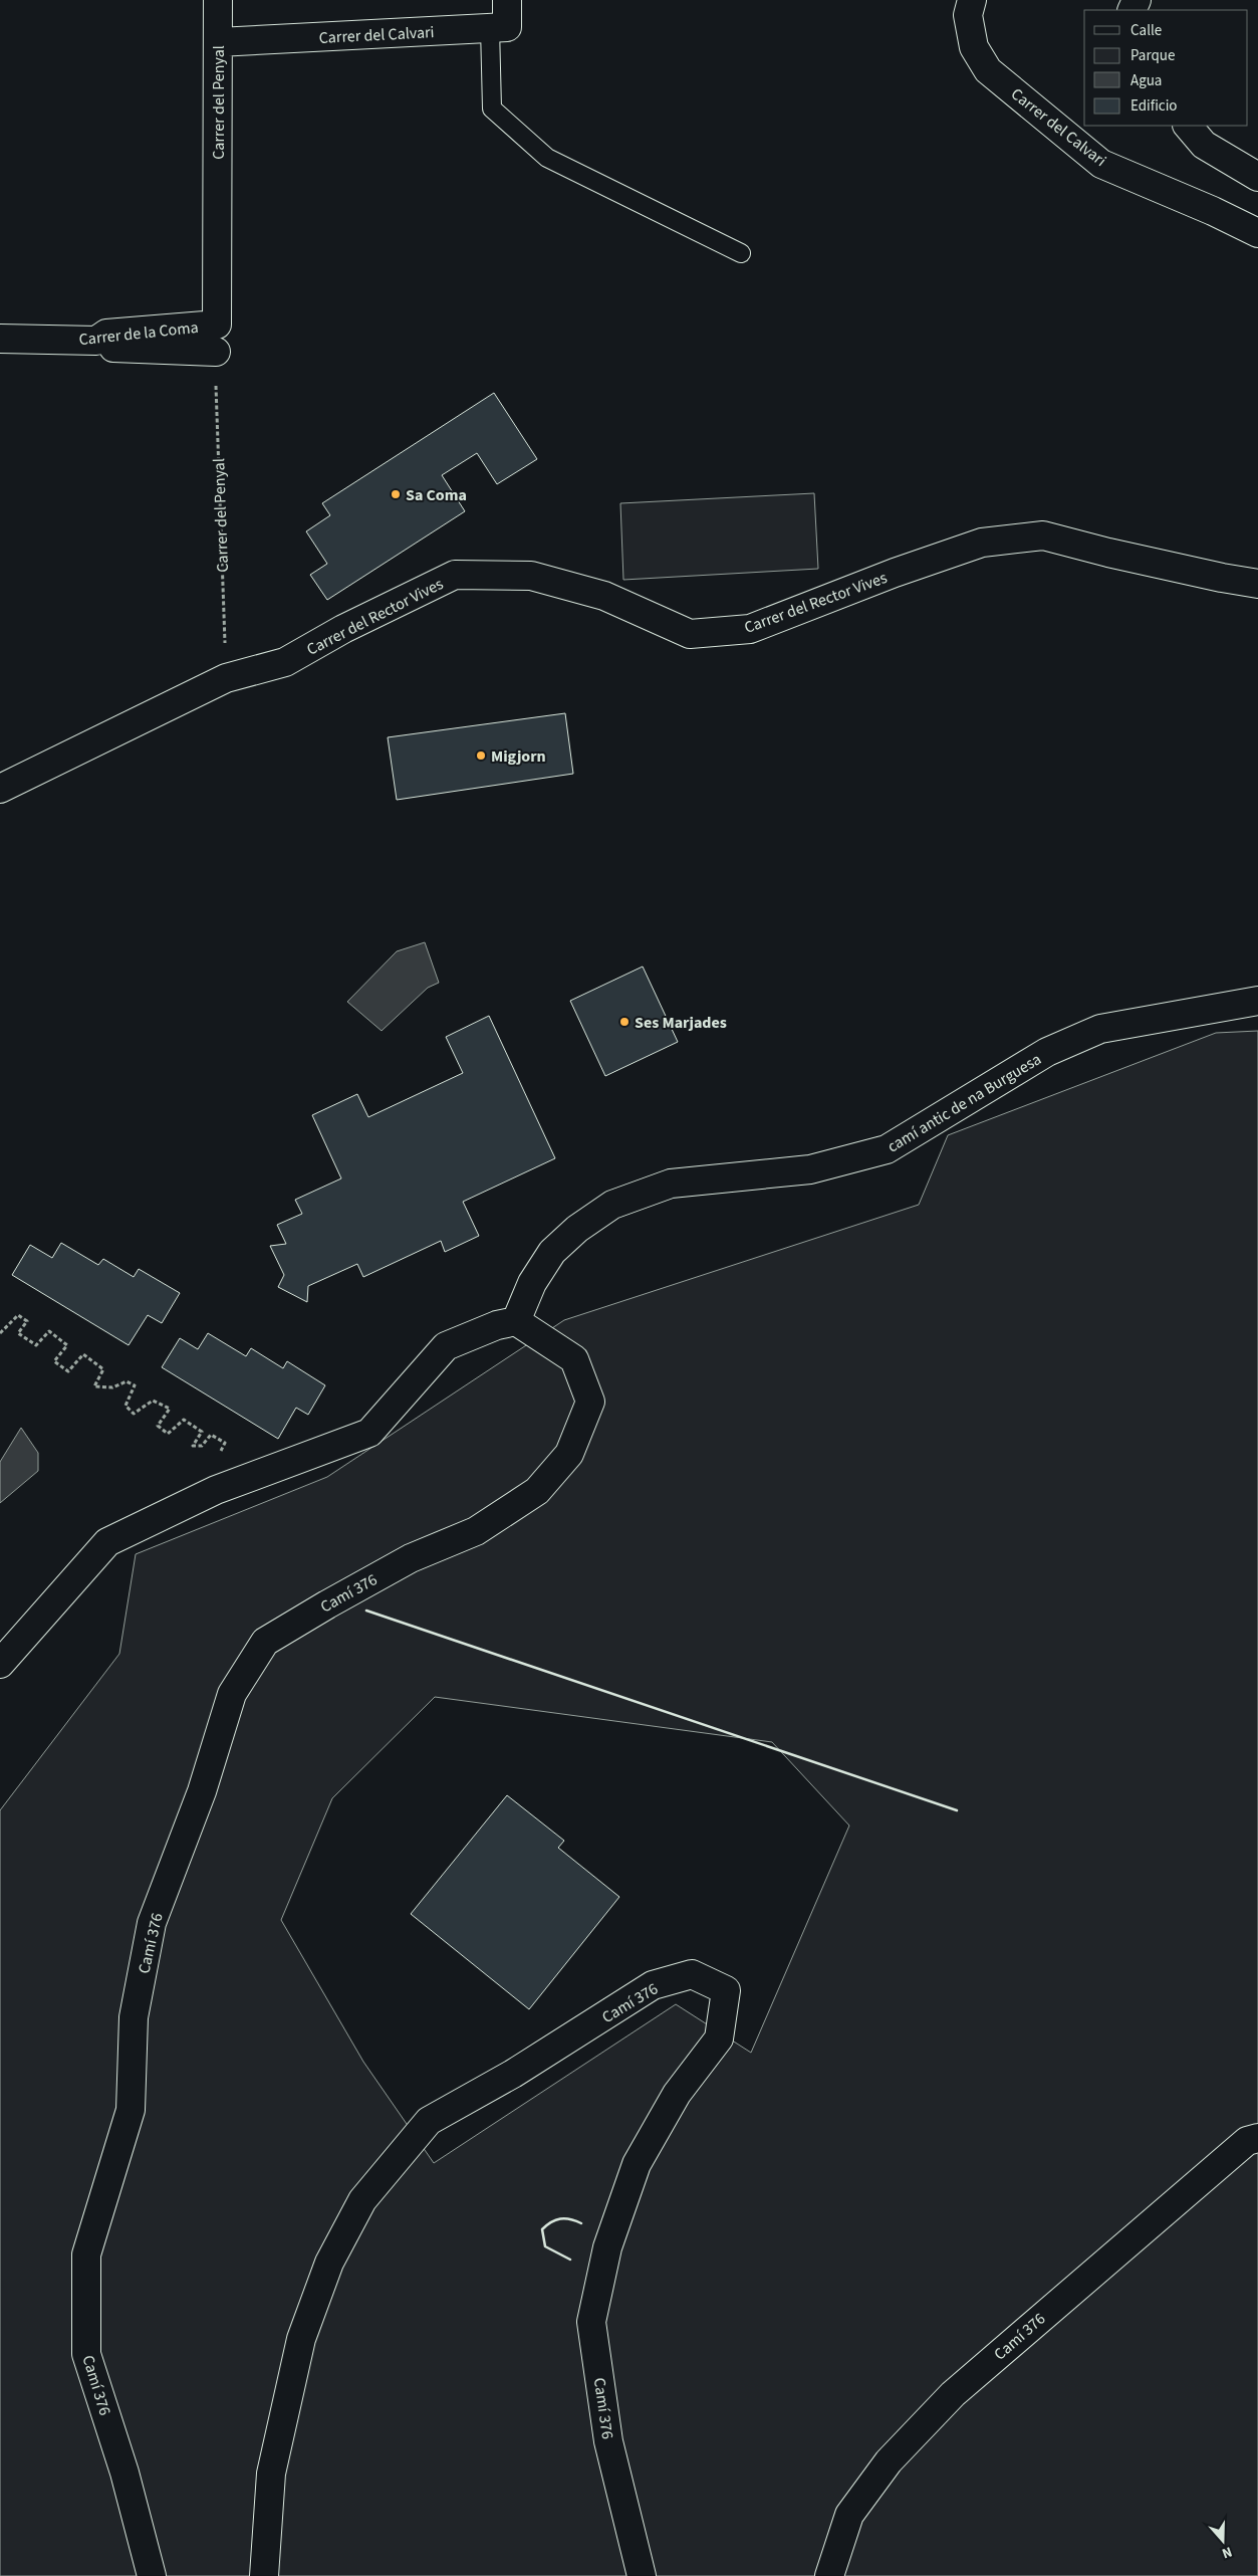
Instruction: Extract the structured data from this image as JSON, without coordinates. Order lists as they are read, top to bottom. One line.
{"streets":{"street":["Carrer del Calvari","Carrer del Penyal","Carrer de la Coma","Carrer del Rector Vives","camí antic de na Burguesa","Camí 376"]},"crossings":[["Carrer del Calvari","Carrer del Penyal"],["Carrer del Penyal","Carrer de la Coma"],["Carrer del Penyal","Carrer del Rector Vives"],["camí antic de na Burguesa","Camí 376"]],"places":["Sa Coma","Migjorn","Ses Marjades"],"legend":["Calle","Parque","Agua","Edificio"],"north":"bottom"}
